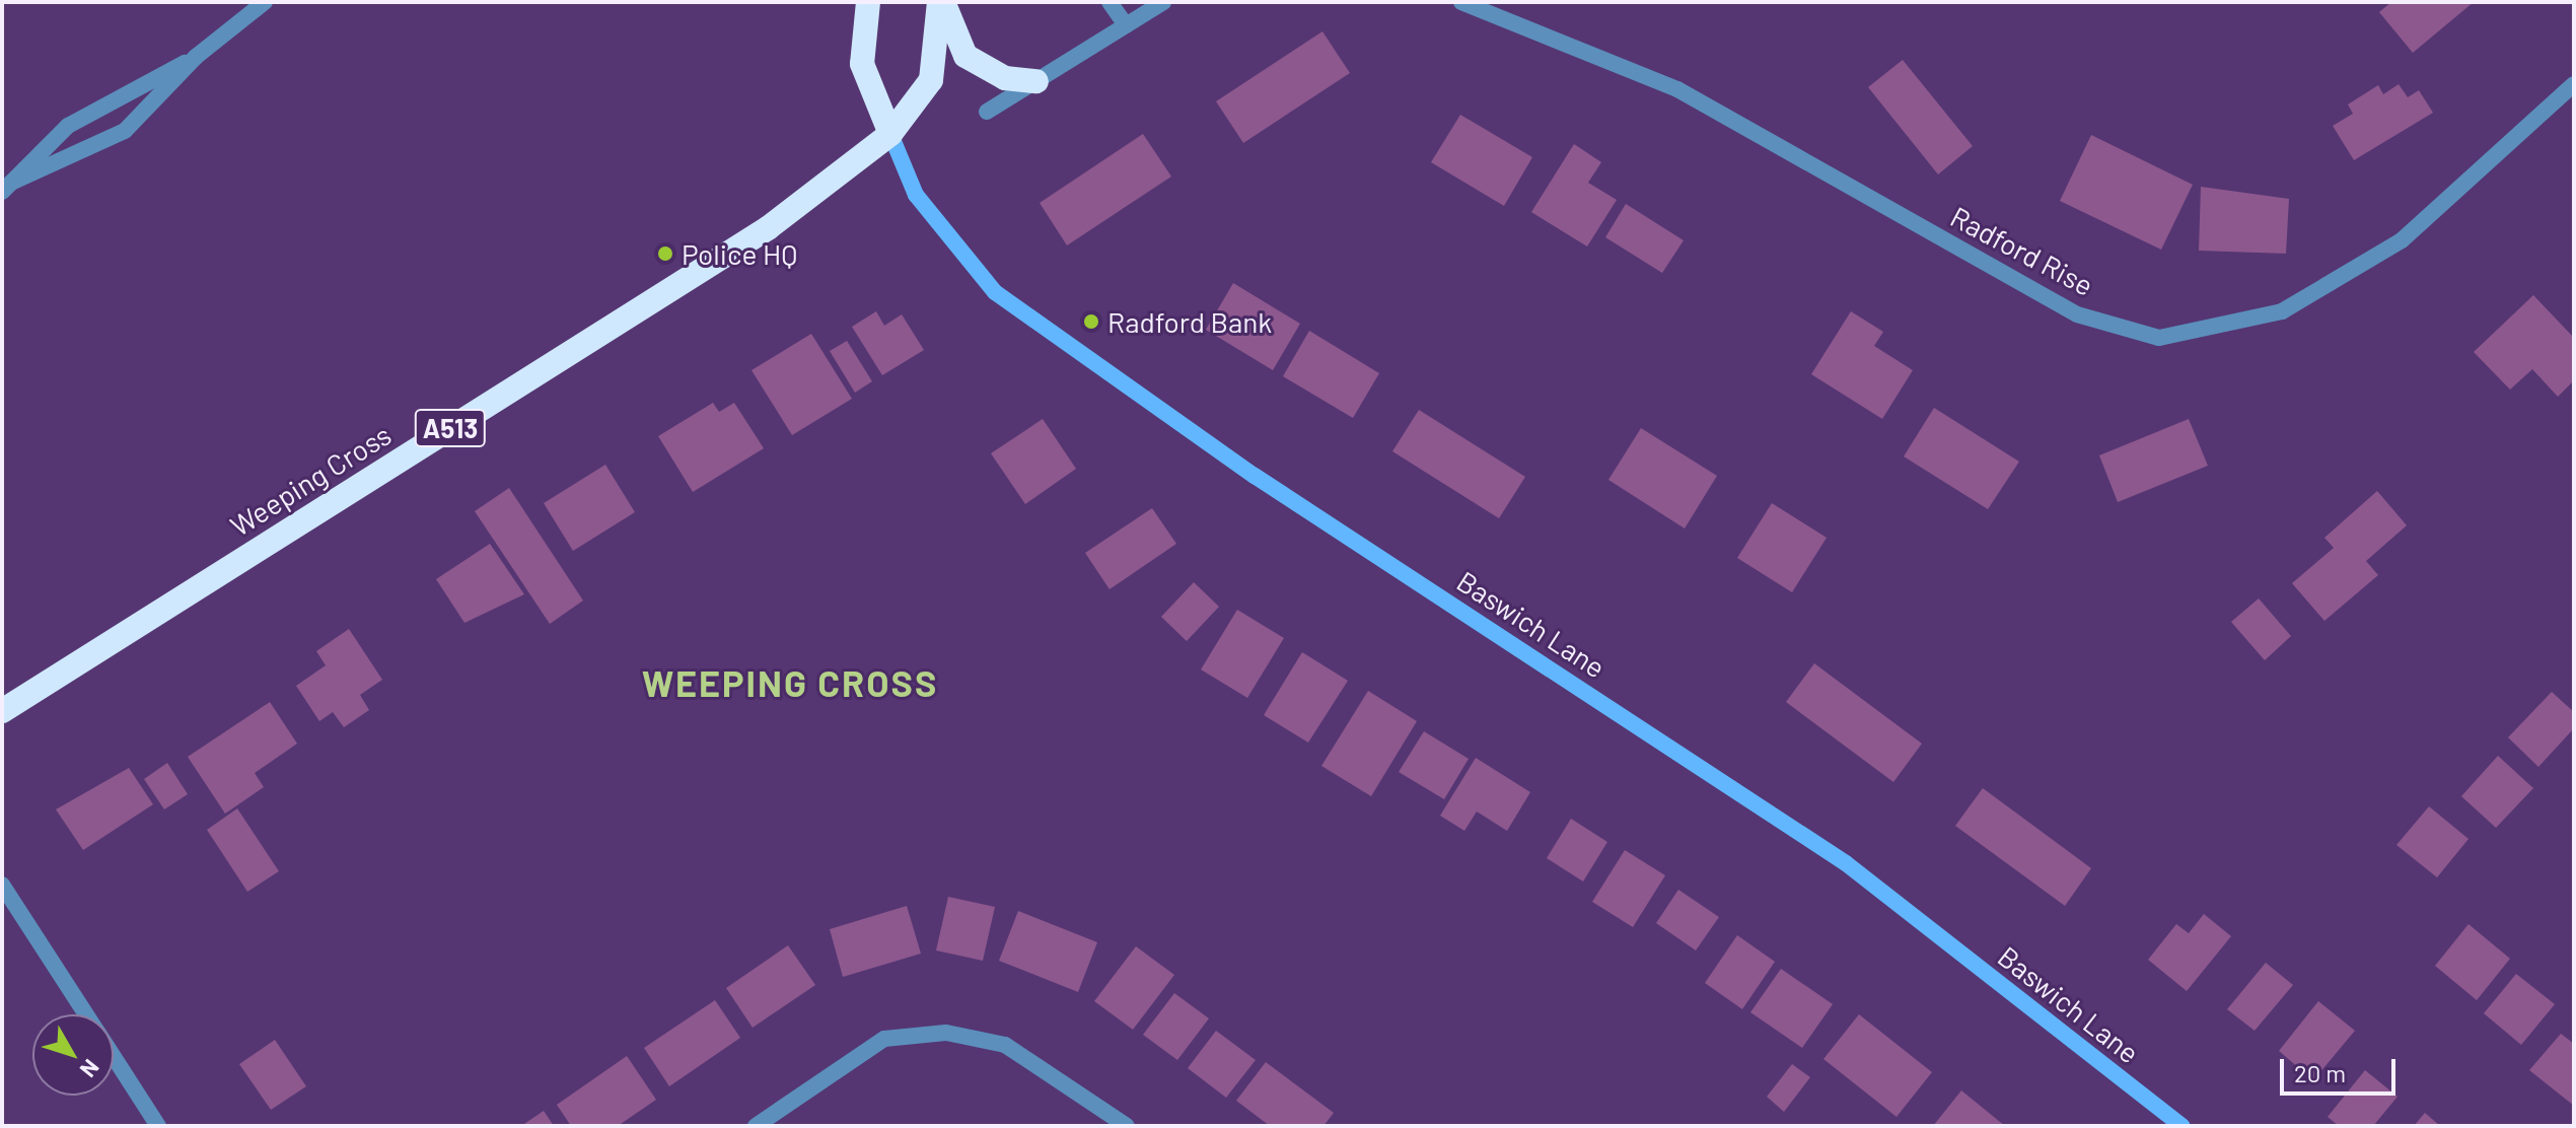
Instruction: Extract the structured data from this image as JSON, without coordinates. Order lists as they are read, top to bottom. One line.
{"streets":{"highway":["A513","Weeping Cross"],"street":["Radford Rise","Baswich Lane"]},"crossings":[["Weeping Cross","Baswich Lane"]],"districts":["WEEPING CROSS"],"places":["Police HQ","Radford Bank"],"scale_bar":"20 m","north":"bottom right"}
